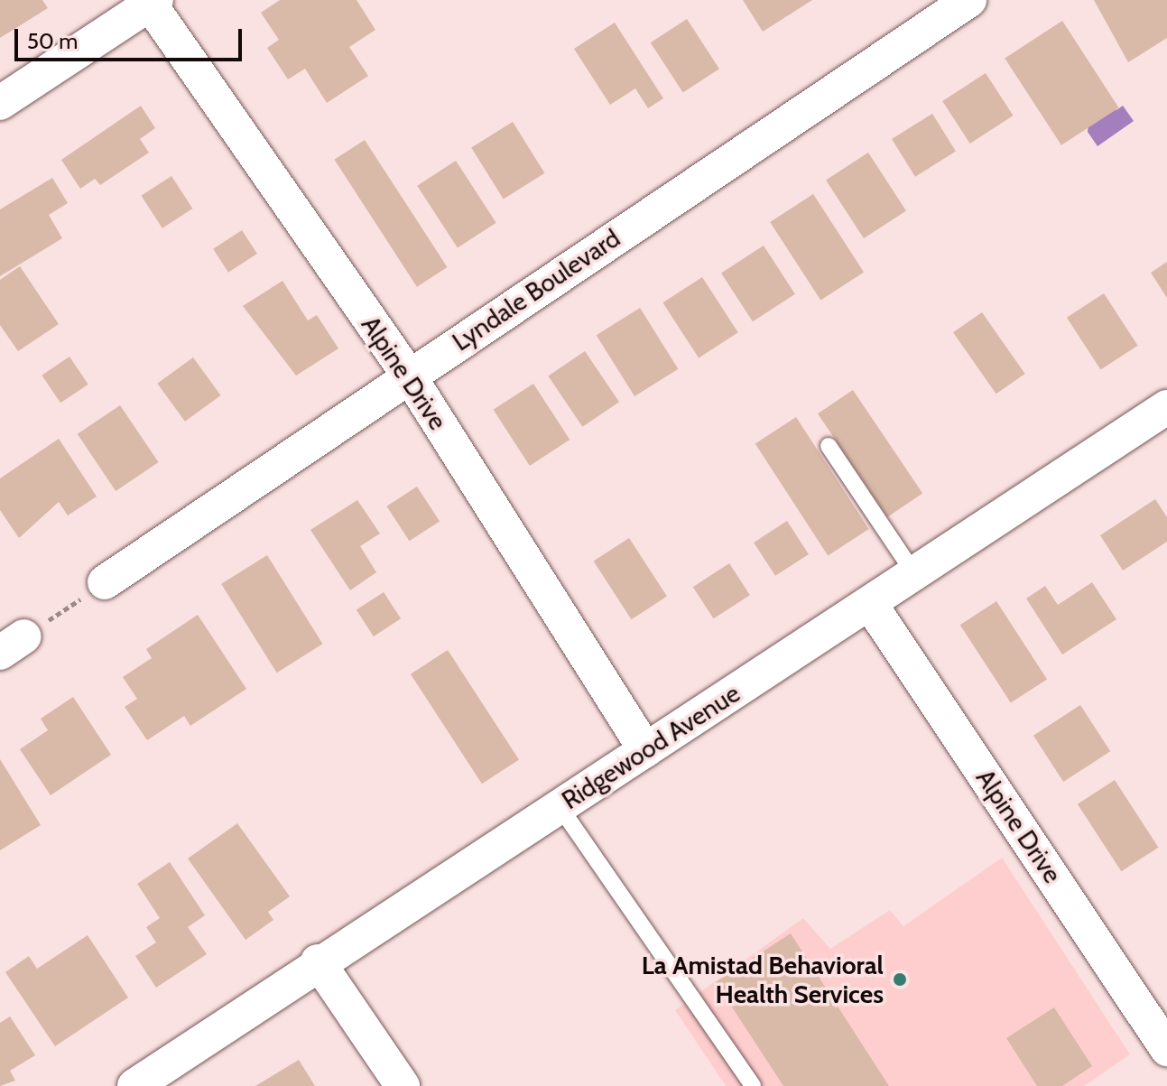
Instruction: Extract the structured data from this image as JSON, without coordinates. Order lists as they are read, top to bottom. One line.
{"streets":{"street":["Lyndale Boulevard","Alpine Drive","Ridgewood Avenue"]},"crossings":[["Lyndale Boulevard","Alpine Drive"],["Alpine Drive","Ridgewood Avenue"]],"places":["La Amistad Behavioral Health Services"],"scale_bar":"50 m"}
